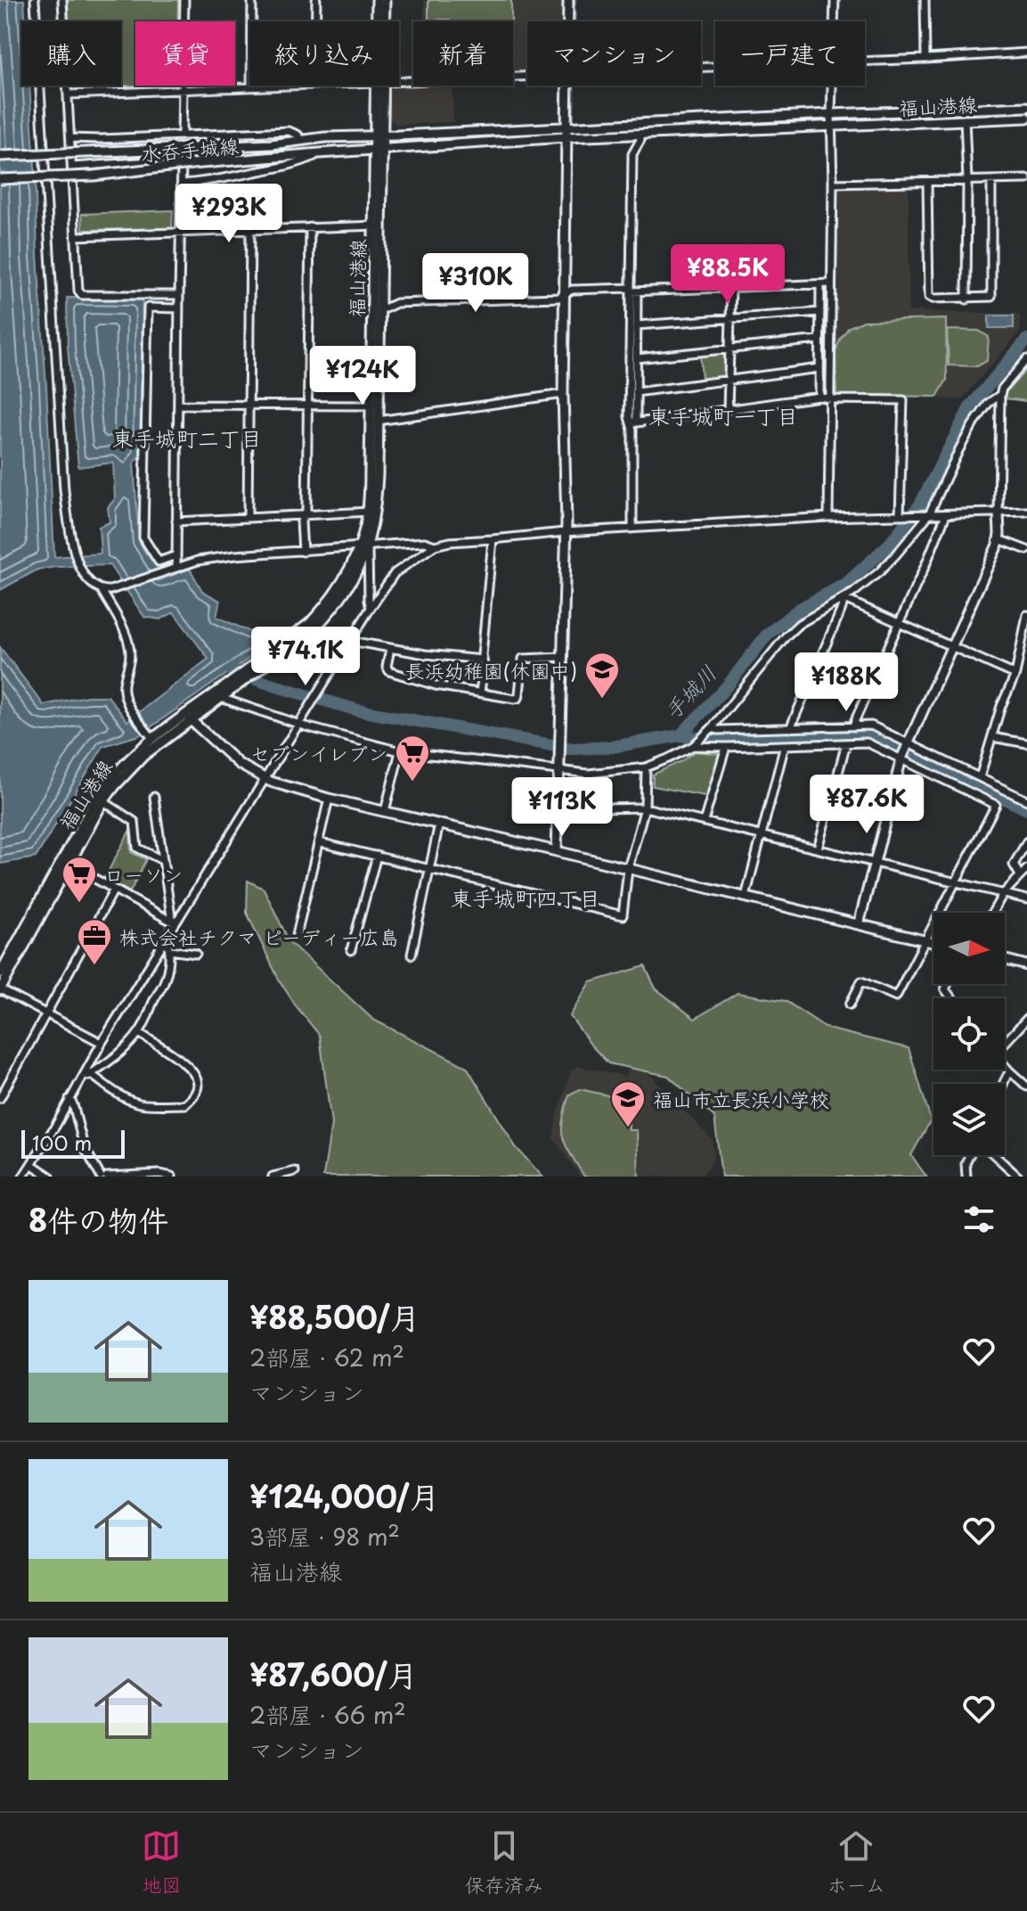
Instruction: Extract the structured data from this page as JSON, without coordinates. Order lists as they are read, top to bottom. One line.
{"streets":{"main road":["福山港線","水呑手城線"]},"crossings":[["福山港線","水呑手城線"]],"districts":["東手城町一丁目","東手城町二丁目","東手城町四丁目"],"water":["手城川"],"places":{"school or university":["長浜幼稚園(休園中)","福山市立長浜小学校"],"supermarket":["セブンイレブン","ローソン"],"office":["株式会社チクマ ピーディー広島"]},"scale_bar":"100 m","north":"right","page":{"chip":["購入","賃貸","絞り込み","新着","マンション","一戸建て"],"price":["¥293K","¥88.5K","¥310K","¥124K","¥74.1K","¥188K","¥87.6K","¥113K"],"scale":"100 m","heading":"8件の物件","list":[{"name":"¥88,500/月","note":"2部屋 · 62 m² · マンション"},{"name":"¥124,000/月","note":"3部屋 · 98 m² · 福山港線"},{"name":"¥87,600/月","note":"2部屋 · 66 m² · マンション"}],"tabs":["地図","保存済み","ホーム"]}}
